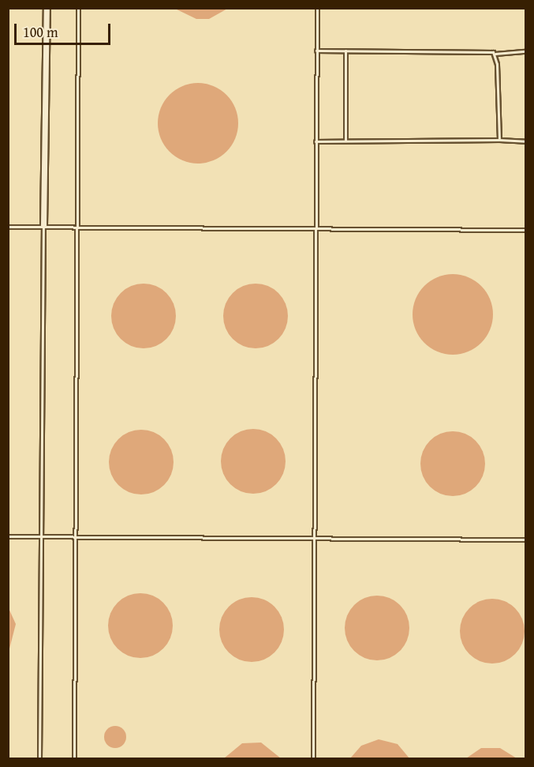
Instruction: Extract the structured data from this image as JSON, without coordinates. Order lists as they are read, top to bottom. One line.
{"scale_bar":"100 m"}
